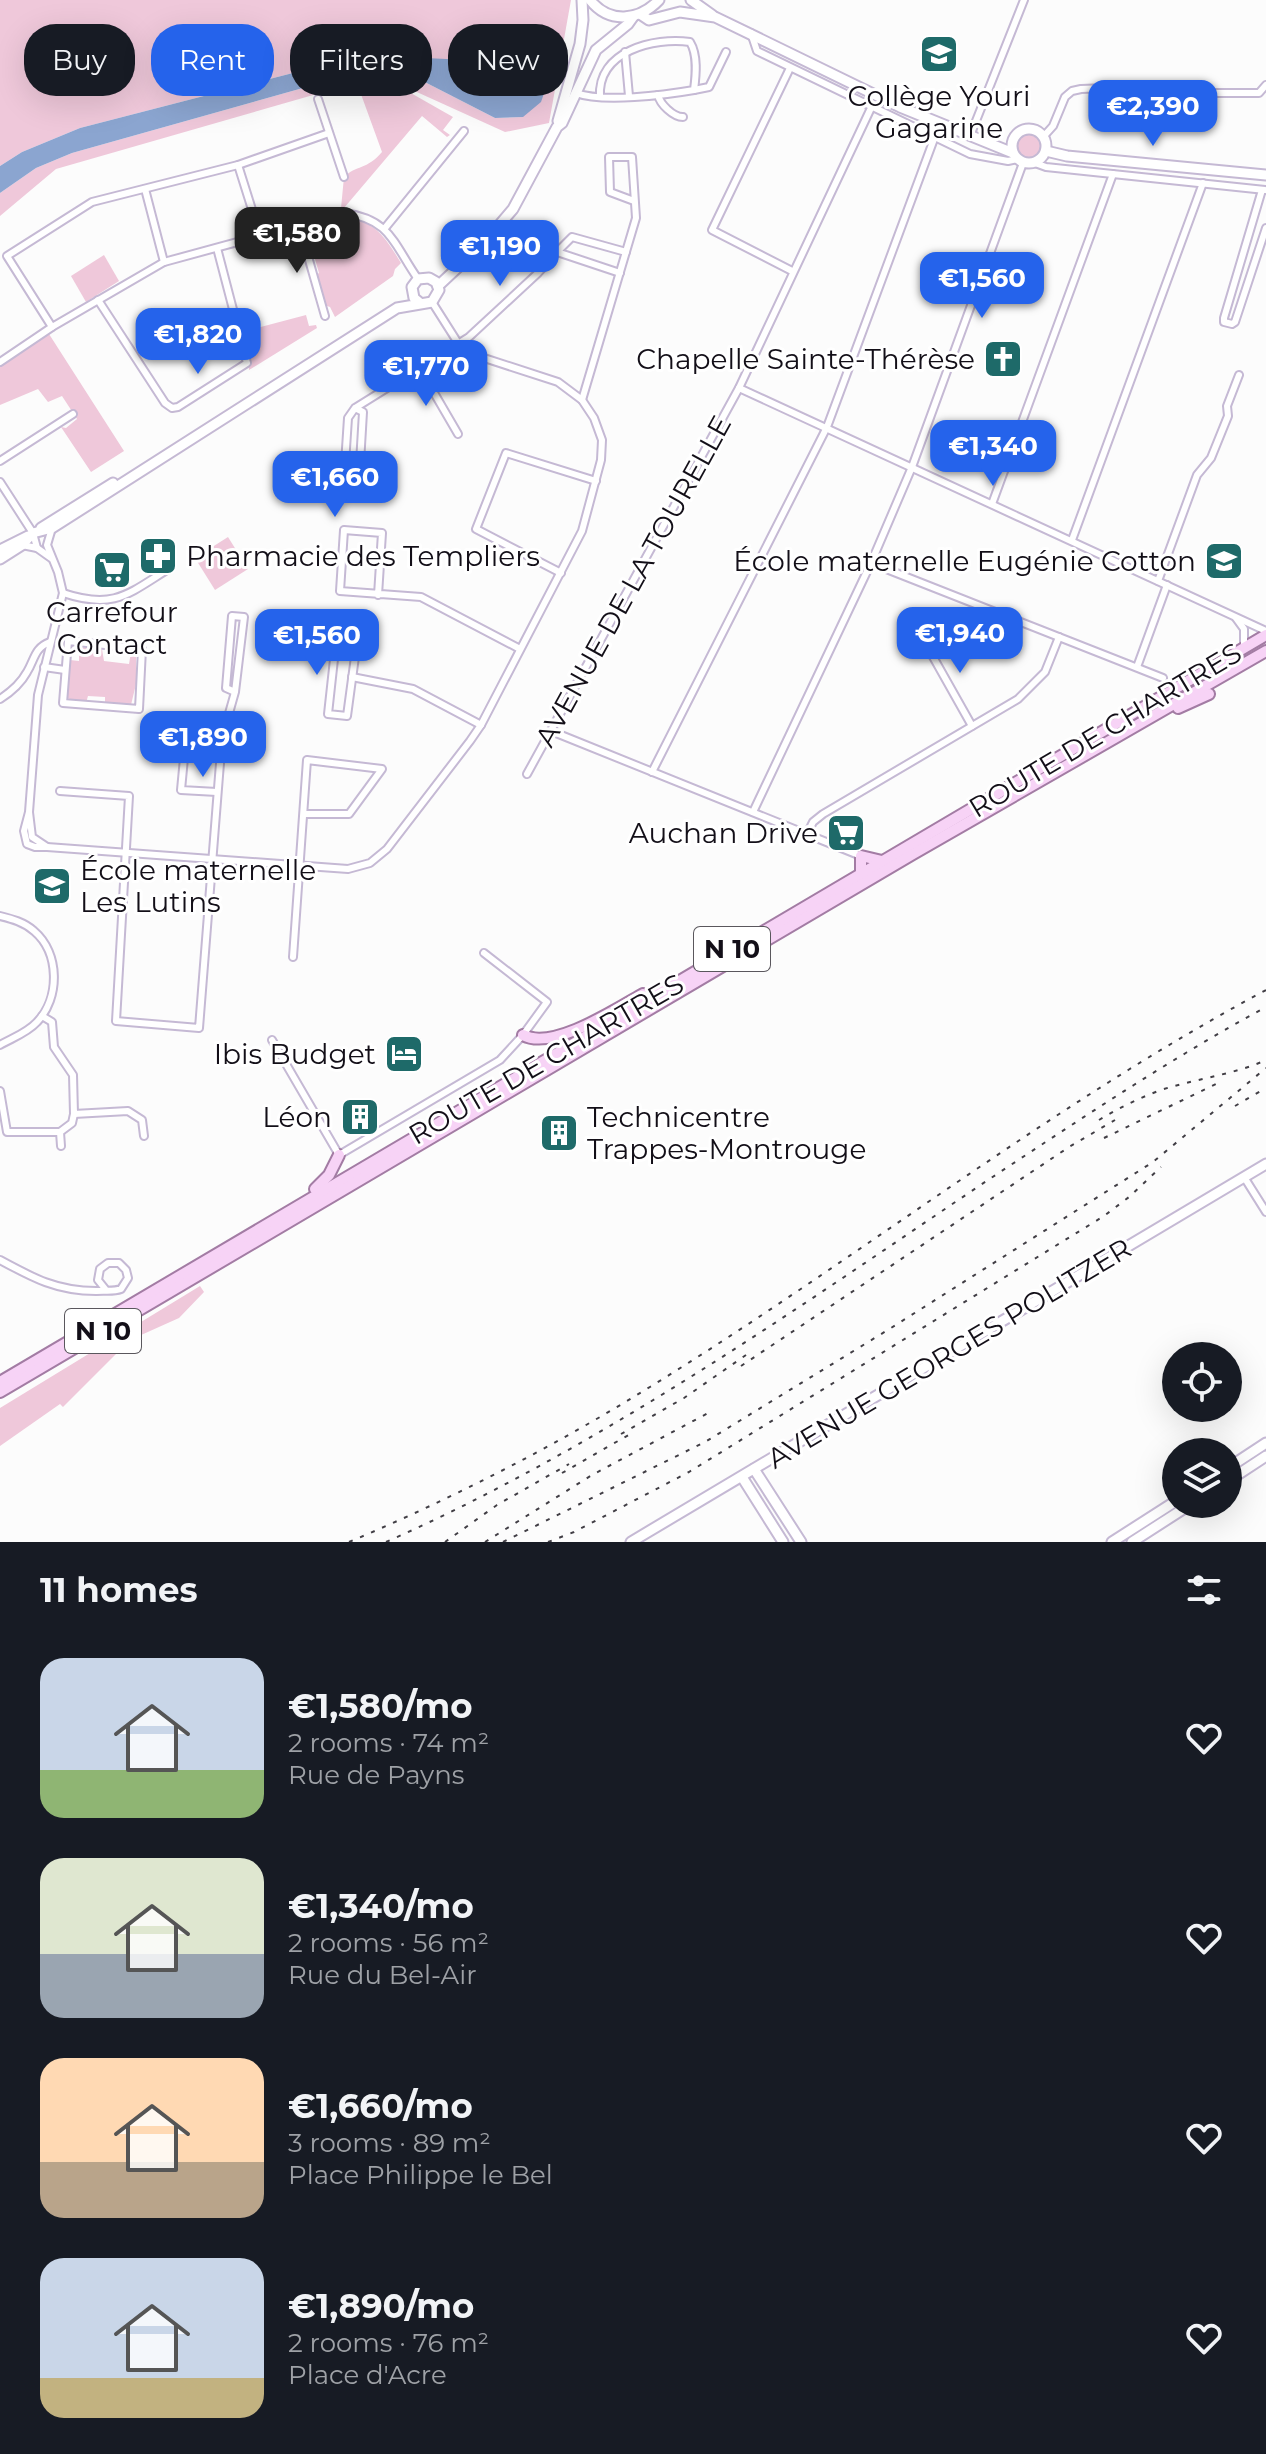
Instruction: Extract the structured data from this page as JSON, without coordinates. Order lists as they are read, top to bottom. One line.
{"streets":{"main road":["ROUTE DE CHARTRES","N 10"],"street":["AVENUE DE LA TOURELLE","AVENUE GEORGES POLITZER"]},"crossings":[["ROUTE DE CHARTRES","N 10"]],"places":{"school or university":["Collège Youri Gagarine","École maternelle Eugénie Cotton","École maternelle Les Lutins"],"church":["Chapelle Sainte-Thérèse"],"pharmacy":["Pharmacie des Templiers"],"supermarket":["Carrefour Contact","Auchan Drive"],"hotel":["Ibis Budget"],"building":["Léon","Technicentre Trappes-Montrouge"]},"page":{"chip":["Buy","Rent","Filters","New"],"price":["€2,390","€1,580","€1,190","€1,560","€1,820","€1,770","€1,340","€1,660","€1,940","€1,560","€1,890"],"heading":"11 homes","list":[{"name":"€1,580/mo","note":"2 rooms · 74 m² · Rue de Payns"},{"name":"€1,340/mo","note":"2 rooms · 56 m² · Rue du Bel-Air"},{"name":"€1,660/mo","note":"3 rooms · 89 m² · Place Philippe le Bel"},{"name":"€1,890/mo","note":"2 rooms · 76 m² · Place d'Acre"}]}}
